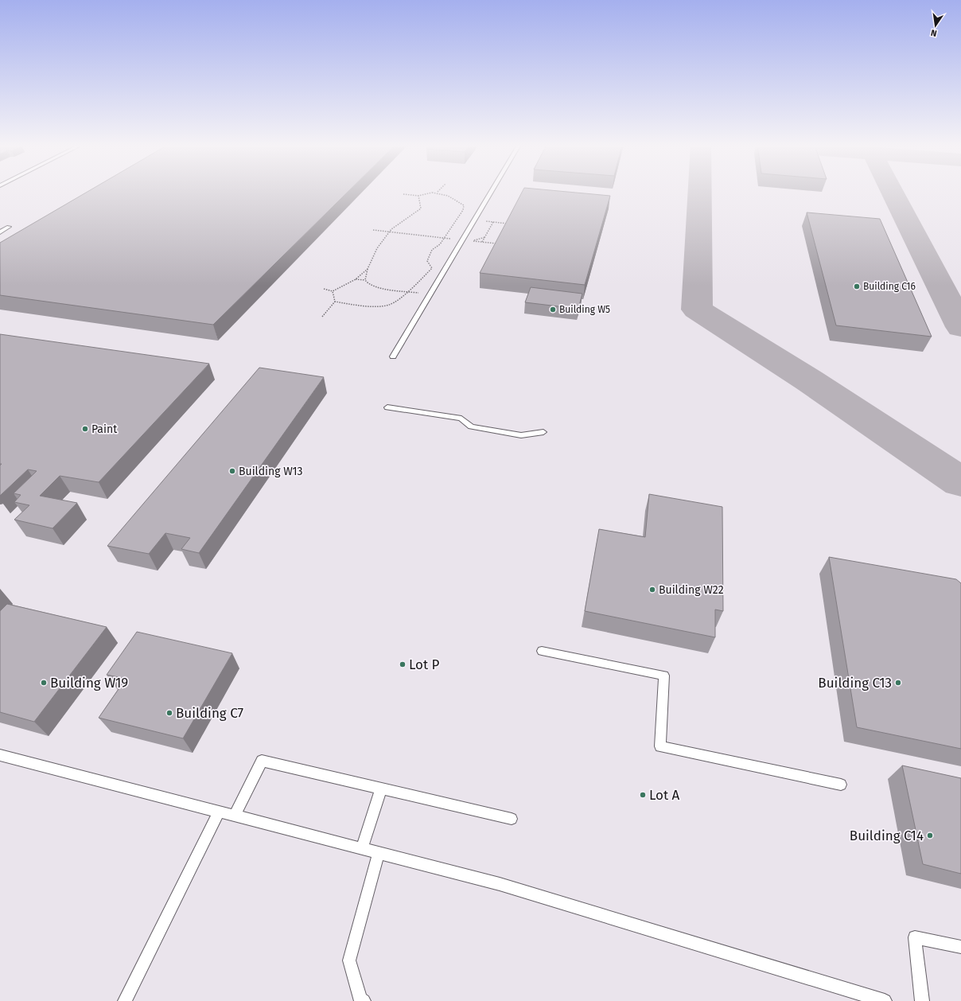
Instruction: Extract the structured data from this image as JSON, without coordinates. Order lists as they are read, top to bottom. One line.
{"places":["Building C16","Building W5","Paint","Building W13","Building W22","Lot P","Building W19","Building C13","Building C7","Lot A","Building C14"],"north":"bottom"}
